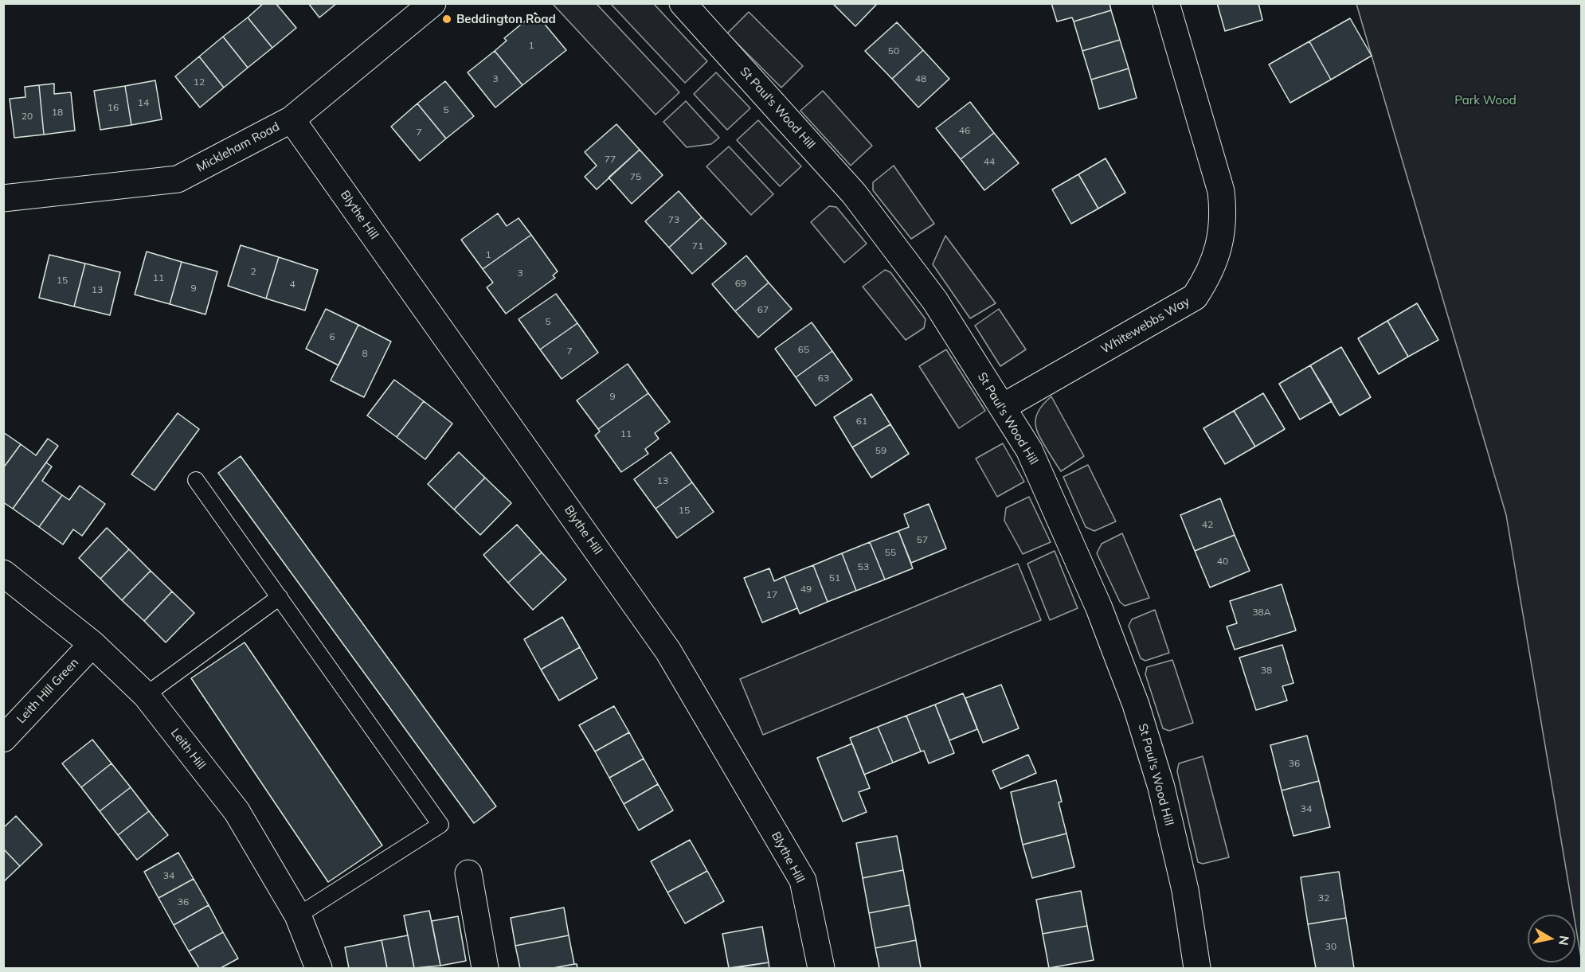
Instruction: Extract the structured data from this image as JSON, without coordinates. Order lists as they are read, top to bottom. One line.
{"streets":{"street":["St Paul's Wood Hill","Mickleham Road","Blythe Hill","Whitewebbs Way","Leith Hill Green","Leith Hill"]},"crossings":[["St Paul's Wood Hill","Whitewebbs Way"],["Mickleham Road","Blythe Hill"],["Leith Hill Green","Leith Hill"]],"parks":["Park Wood"],"places":["Beddington Road"],"house_numbers":["1","50","3","48","12","14","16","5","18","20","46","7","77","44","75","73","71","1","2","3","11","15","69","4","9","13","67","5","6","65","7","8","63","9","61","11","59","13","15","42","57","55","40","53","51","49","17","38A","38","36","34","34","32","36","30"],"north":"right"}
